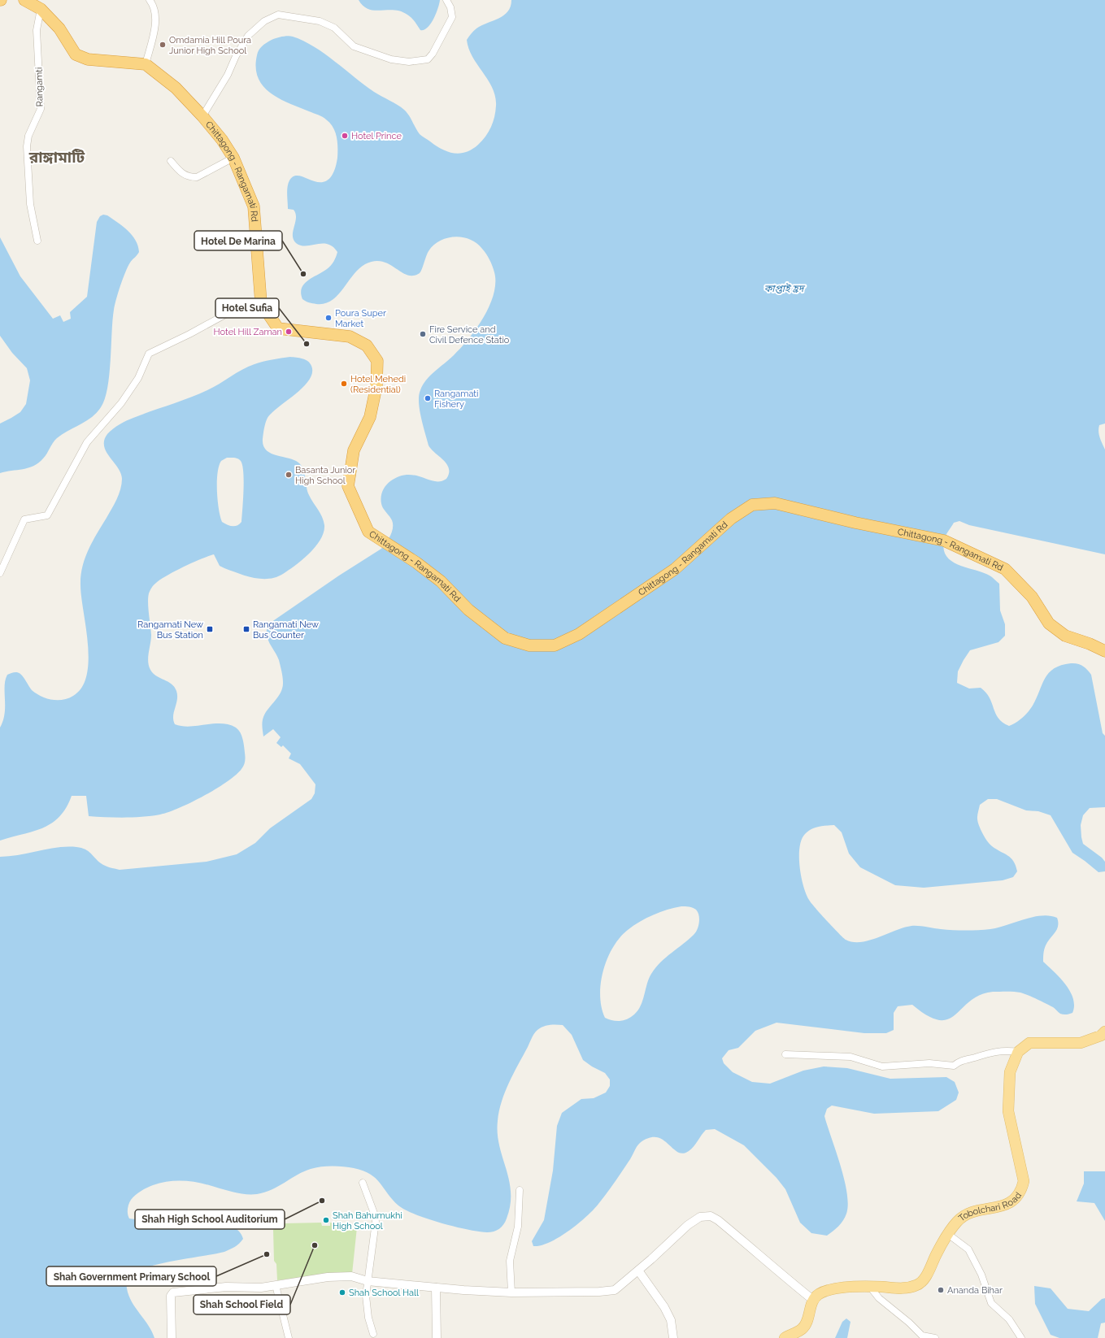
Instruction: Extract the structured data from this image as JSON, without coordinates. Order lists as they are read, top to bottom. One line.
{"streets":{"highway":["Chittagong - Rangamati Rd"],"main road":["Tobolchari Road"],"street":["Rangamti"]},"districts":["রাঙ্গামাটি"],"water":["কাপ্তাই হ্রদ"],"places":{"other":["Omdamia Hill Poura Junior High School","Hotel Prince","Hotel De Marina","Poura Super Market","Hotel Hill Zaman","Fire Service and Civil Defence Statio","Hotel Sufia","Hotel Mehedi (Residential)","Rangamati Fishery","Basanta Junior High School","Shah High School Auditorium","Shah Bahumukhi High School","Shah School Field","Shah Government Primary School","Ananda Bihar","Shah School Hall"],"transit":["Rangamati New Bus Station","Rangamati New Bus Counter"]}}
